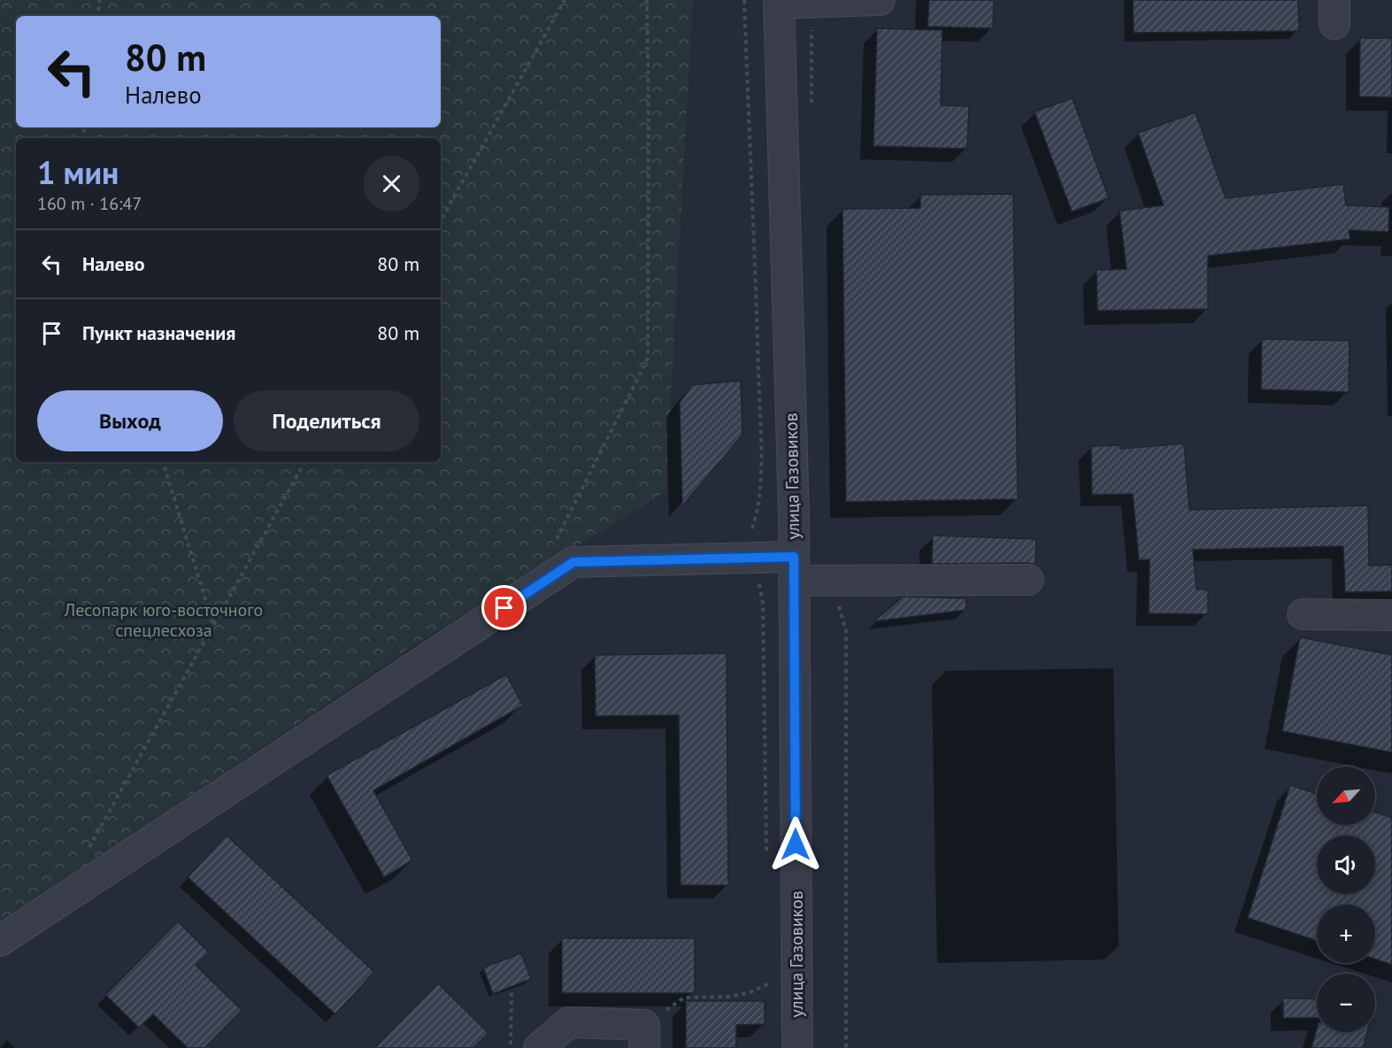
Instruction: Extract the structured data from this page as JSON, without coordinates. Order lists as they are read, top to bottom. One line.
{"streets":{"street":["улица Газовиков"]},"parks":["Лесопарк юго-восточного спецлесхоза"],"north":"bottom left","page":{"turn":["80 m","Налево"],"heading":["1 мин","160 m · 16:47"],"list":[{"name":"Налево","value":"80 m"},{"name":"Пункт назначения","value":"80 m"}],"buttons":["Выход","Поделиться"],"map_buttons":["+","−"]}}
